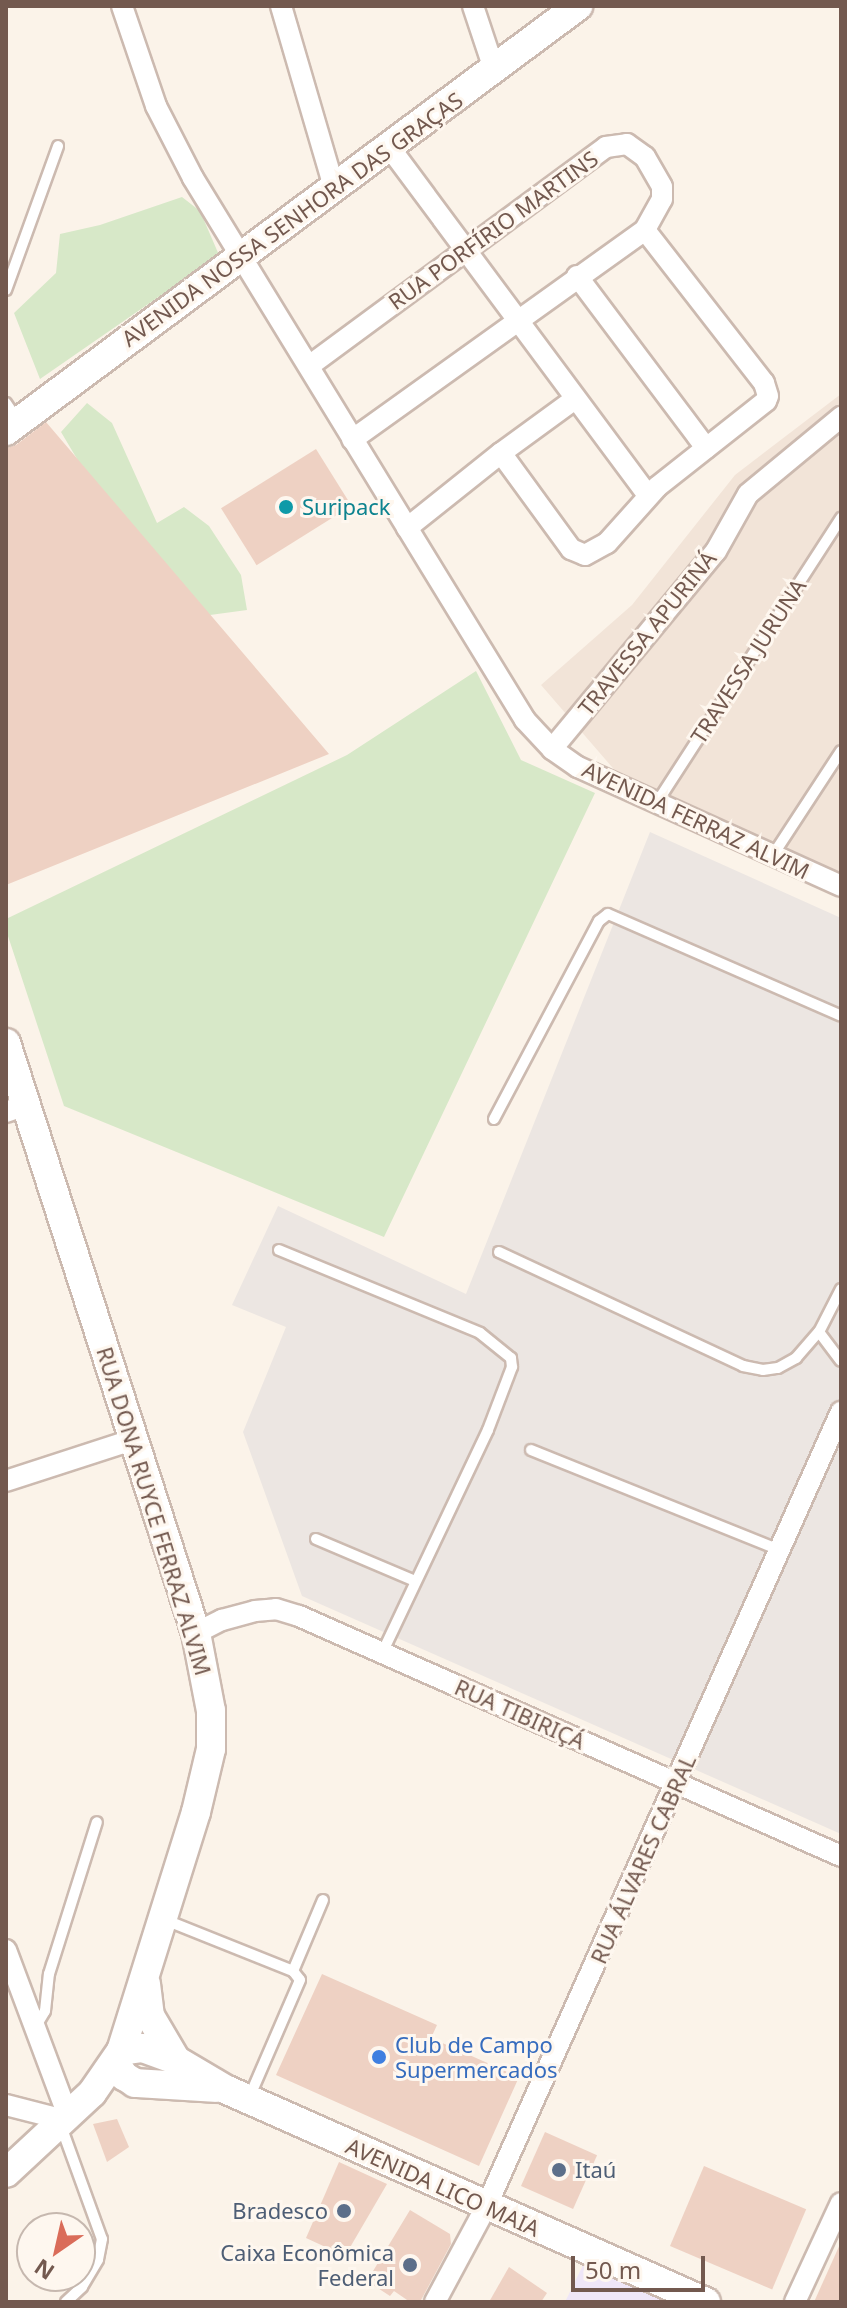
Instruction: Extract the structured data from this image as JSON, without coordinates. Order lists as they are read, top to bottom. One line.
{"streets":{"main road":["AVENIDA NOSSA SENHORA DAS GRAÇAS","RUA DONA RUYCE FERRAZ ALVIM","AVENIDA LICO MAIA"],"street":["RUA PORFÍRIO MARTINS","TRAVESSA APURINÁ","AVENIDA FERRAZ ALVIM","RUA TIBIRIÇÁ","RUA ÁLVARES CABRAL"],"lane":["TRAVESSA JURUNA"]},"crossings":[["AVENIDA NOSSA SENHORA DAS GRAÇAS","AVENIDA FERRAZ ALVIM"],["RUA PORFÍRIO MARTINS","AVENIDA FERRAZ ALVIM"],["TRAVESSA APURINÁ","AVENIDA FERRAZ ALVIM"],["TRAVESSA JURUNA","AVENIDA FERRAZ ALVIM"],["RUA DONA RUYCE FERRAZ ALVIM","RUA TIBIRIÇÁ"],["RUA DONA RUYCE FERRAZ ALVIM","AVENIDA LICO MAIA"],["RUA TIBIRIÇÁ","RUA ÁLVARES CABRAL"],["RUA ÁLVARES CABRAL","AVENIDA LICO MAIA"]],"places":["Suripack","Club de Campo Supermercados","Itaú","Bradesco","Caixa Econômica Federal"],"scale_bar":"50 m","north":"bottom left"}
